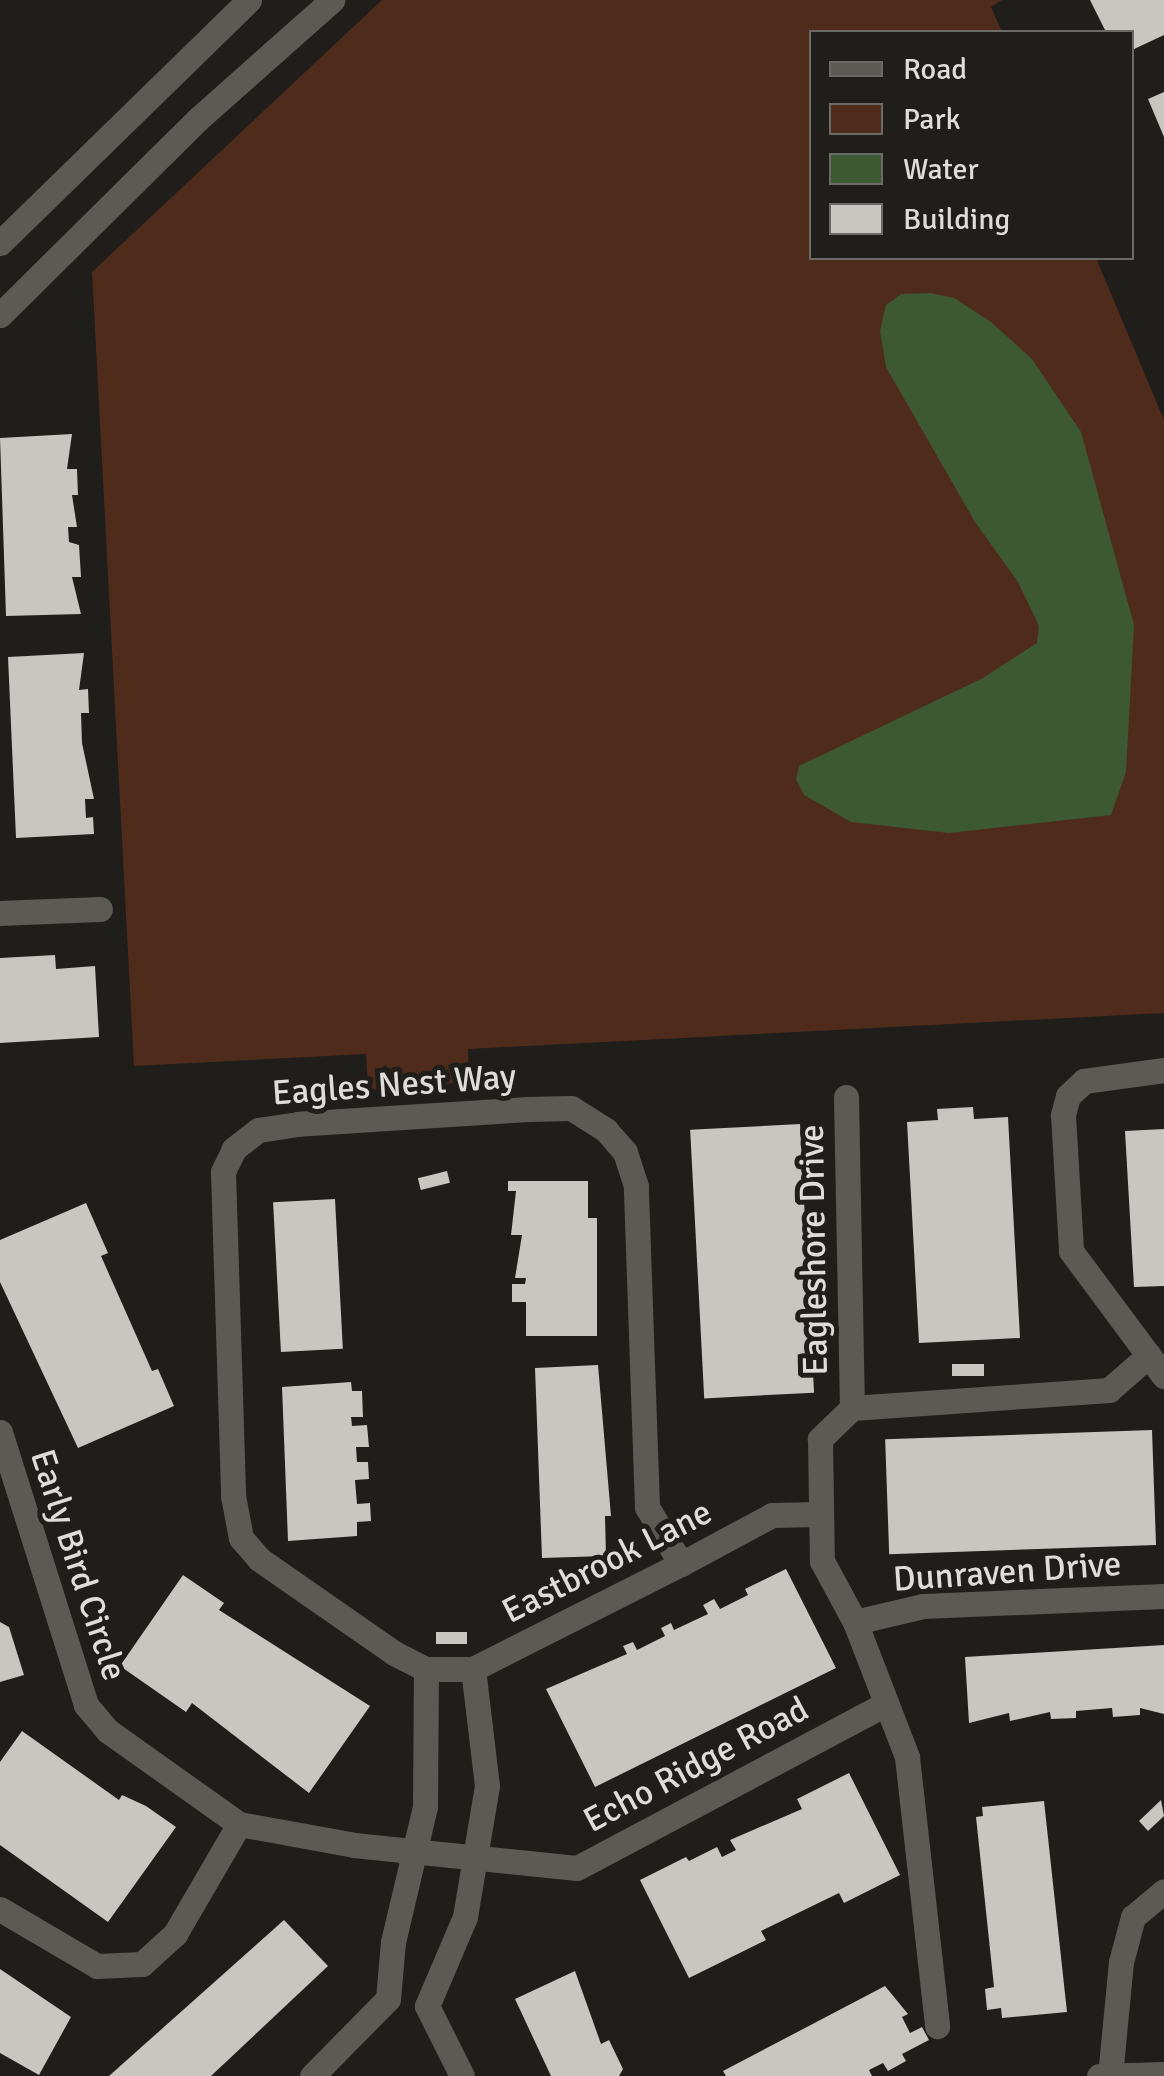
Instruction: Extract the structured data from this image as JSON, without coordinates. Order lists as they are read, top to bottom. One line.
{"streets":{"street":["Eagles Nest Way","Eagleshore Drive","Eastbrook Lane","Early Bird Circle","Dunraven Drive","Echo Ridge Road"]},"crossings":[["Eagles Nest Way","Eastbrook Lane"],["Eagleshore Drive","Eastbrook Lane"],["Eagleshore Drive","Dunraven Drive"],["Eagleshore Drive","Echo Ridge Road"],["Early Bird Circle","Echo Ridge Road"]],"legend":["Road","Park","Water","Building"]}
